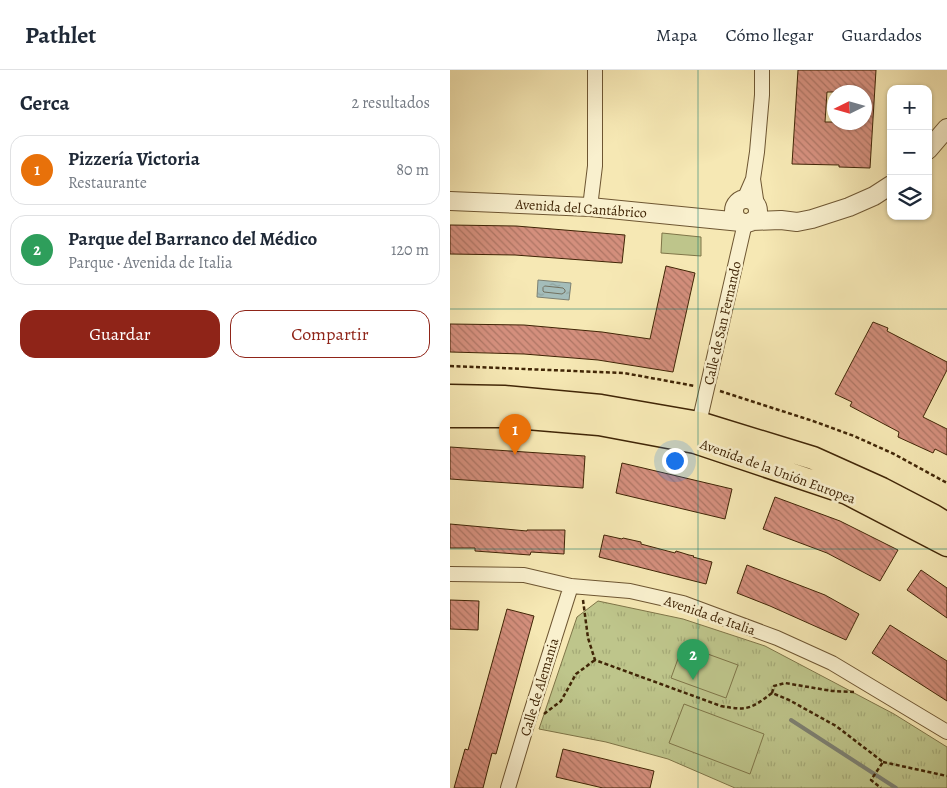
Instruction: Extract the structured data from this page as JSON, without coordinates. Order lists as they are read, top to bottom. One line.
{"streets":{"main road":["Avenida de la Unión Europea"],"street":["Avenida del Cantábrico","Calle de San Fernando","Avenida de Italia","Calle de Alemania"]},"crossings":[["Avenida del Cantábrico","Calle de San Fernando"],["Calle de San Fernando","Avenida de la Unión Europea"],["Avenida de Italia","Calle de Alemania"]],"north":"left","page":{"header":"Pathlet","nav":["Mapa","Cómo llegar","Guardados"],"heading":["Cerca","2 resultados"],"map_buttons":["+","−"],"list":[{"mark":"1","name":"Pizzería Victoria","note":"Restaurante","value":"80 m"},{"mark":"2","name":"Parque del Barranco del Médico","note":"Parque · Avenida de Italia","value":"120 m"}],"buttons":["Guardar","Compartir"],"pins":["1","2"]}}
